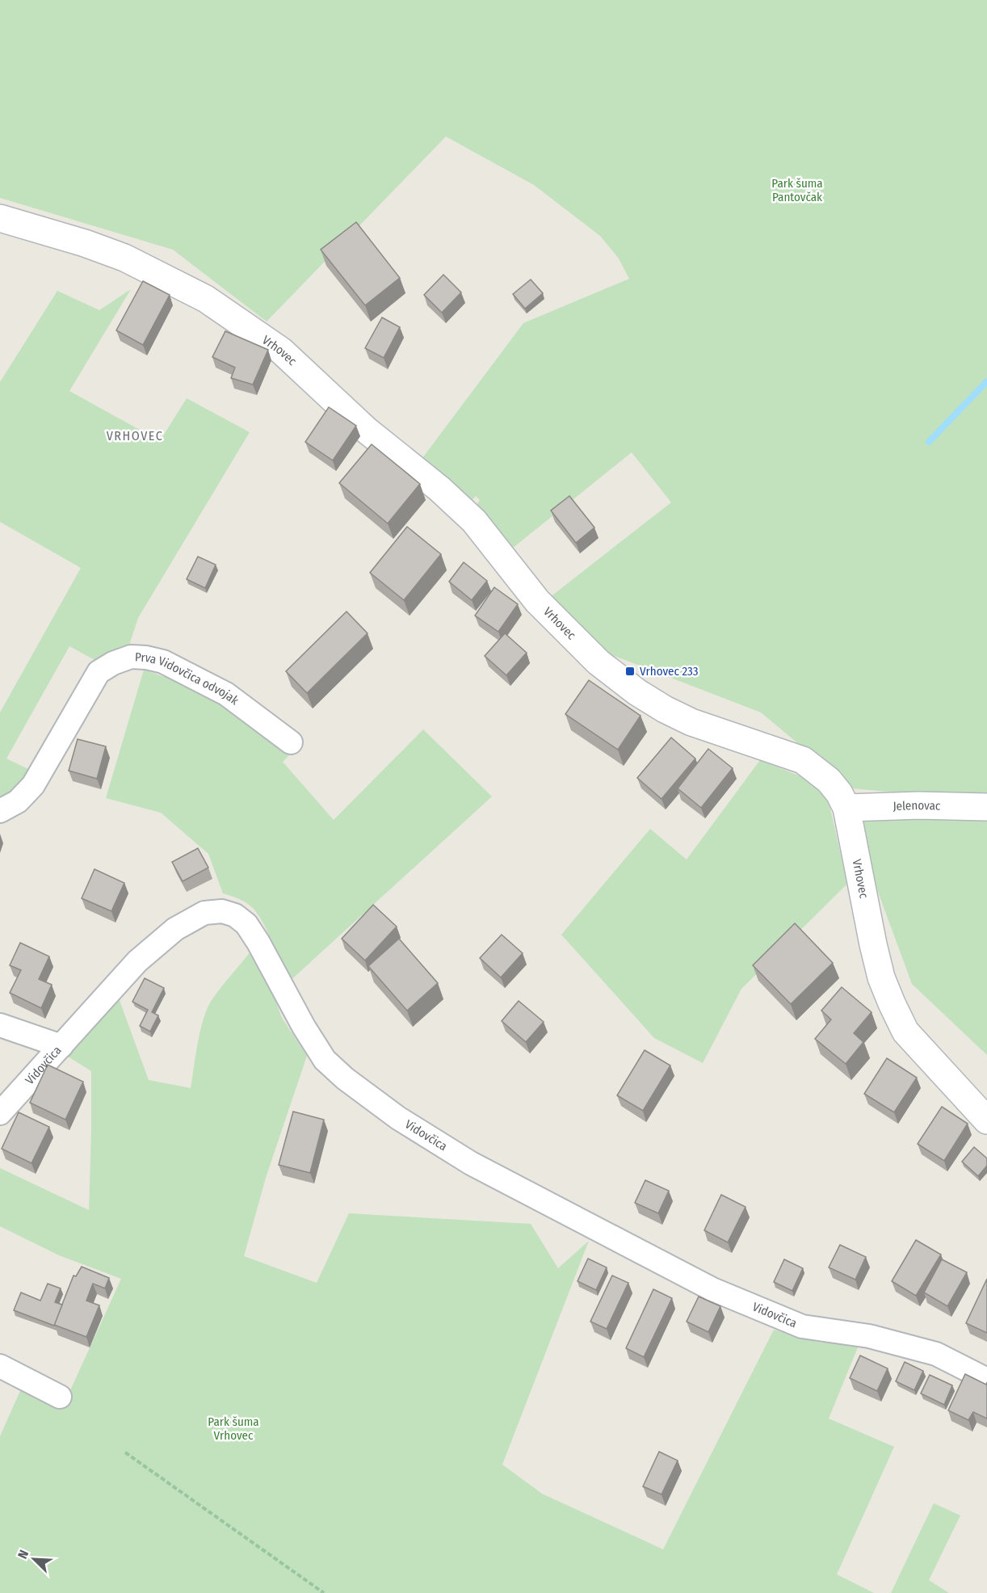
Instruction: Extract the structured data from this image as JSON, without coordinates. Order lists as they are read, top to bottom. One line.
{"streets":{"street":["Vrhovec","Prva Vidovčica odvojak","Jelenovac","Vidovčica"]},"crossings":[["Vrhovec","Jelenovac"]],"districts":["VRHOVEC"],"parks":["Park šuma Pantovčak","Park šuma Vrhovec"],"places":{"transit":["Vrhovec 233"]},"north":"top left"}
